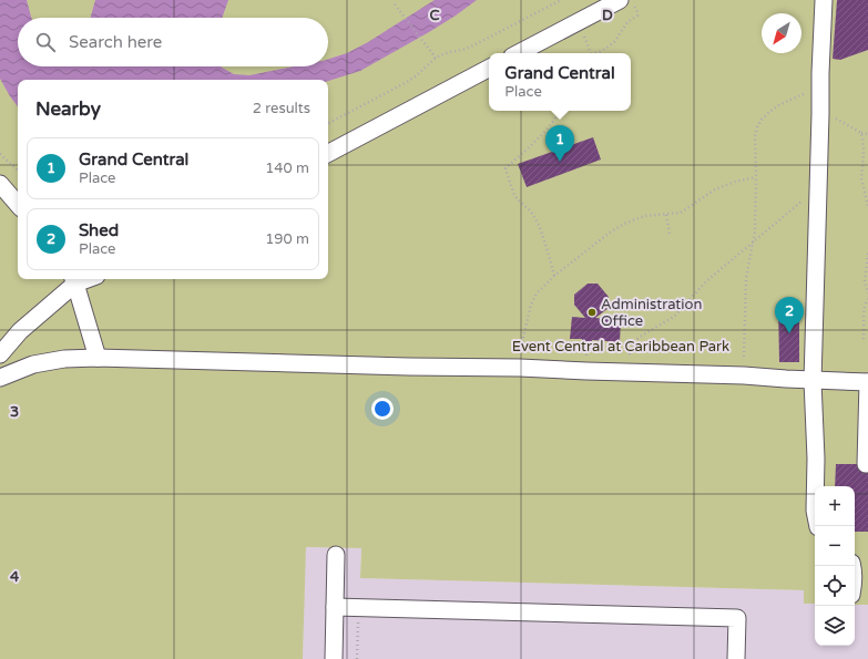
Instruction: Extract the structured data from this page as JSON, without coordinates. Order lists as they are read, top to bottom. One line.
{"parks":["Event Central at Caribbean Park"],"places":["Administration Office"],"north":"bottom left","page":{"search":"Search here","popup":["Grand Central","Place"],"heading":["Nearby","2 results"],"pins":["1","2"],"list":[{"mark":"1","name":"Grand Central","note":"Place","value":"140 m"},{"mark":"2","name":"Shed","note":"Place","value":"190 m"}],"map_buttons":["+","−"]},"grid":{"columns":["C","D"],"rows":["3","4"]}}
